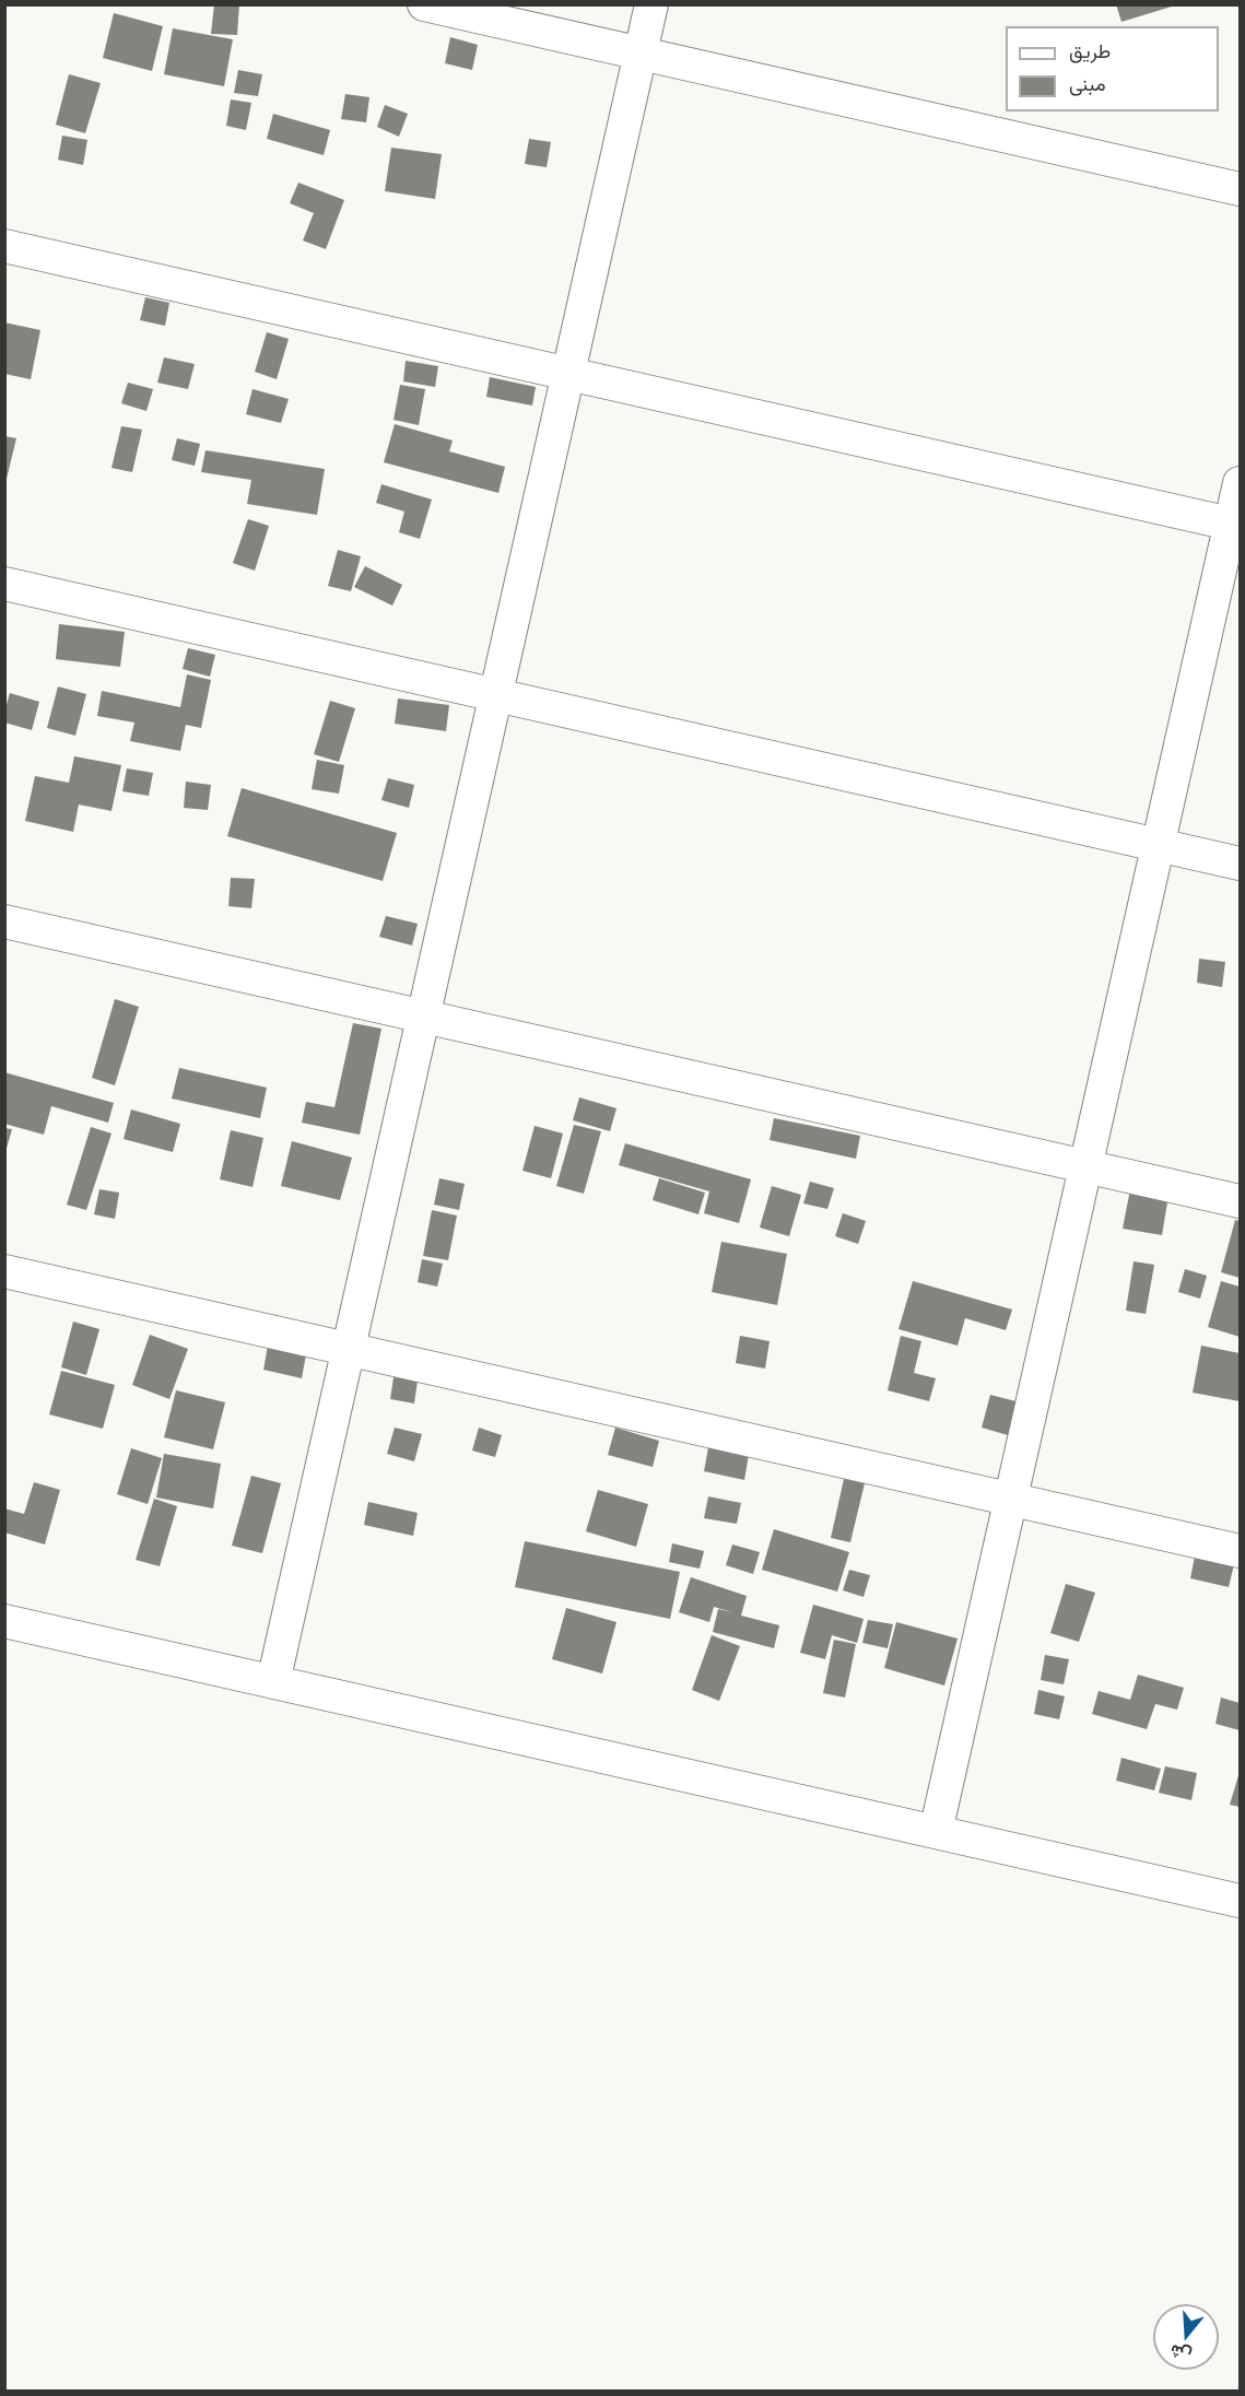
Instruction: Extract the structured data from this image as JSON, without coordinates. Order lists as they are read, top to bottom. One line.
{"legend":["طريق","مبنى"],"north":"bottom"}
